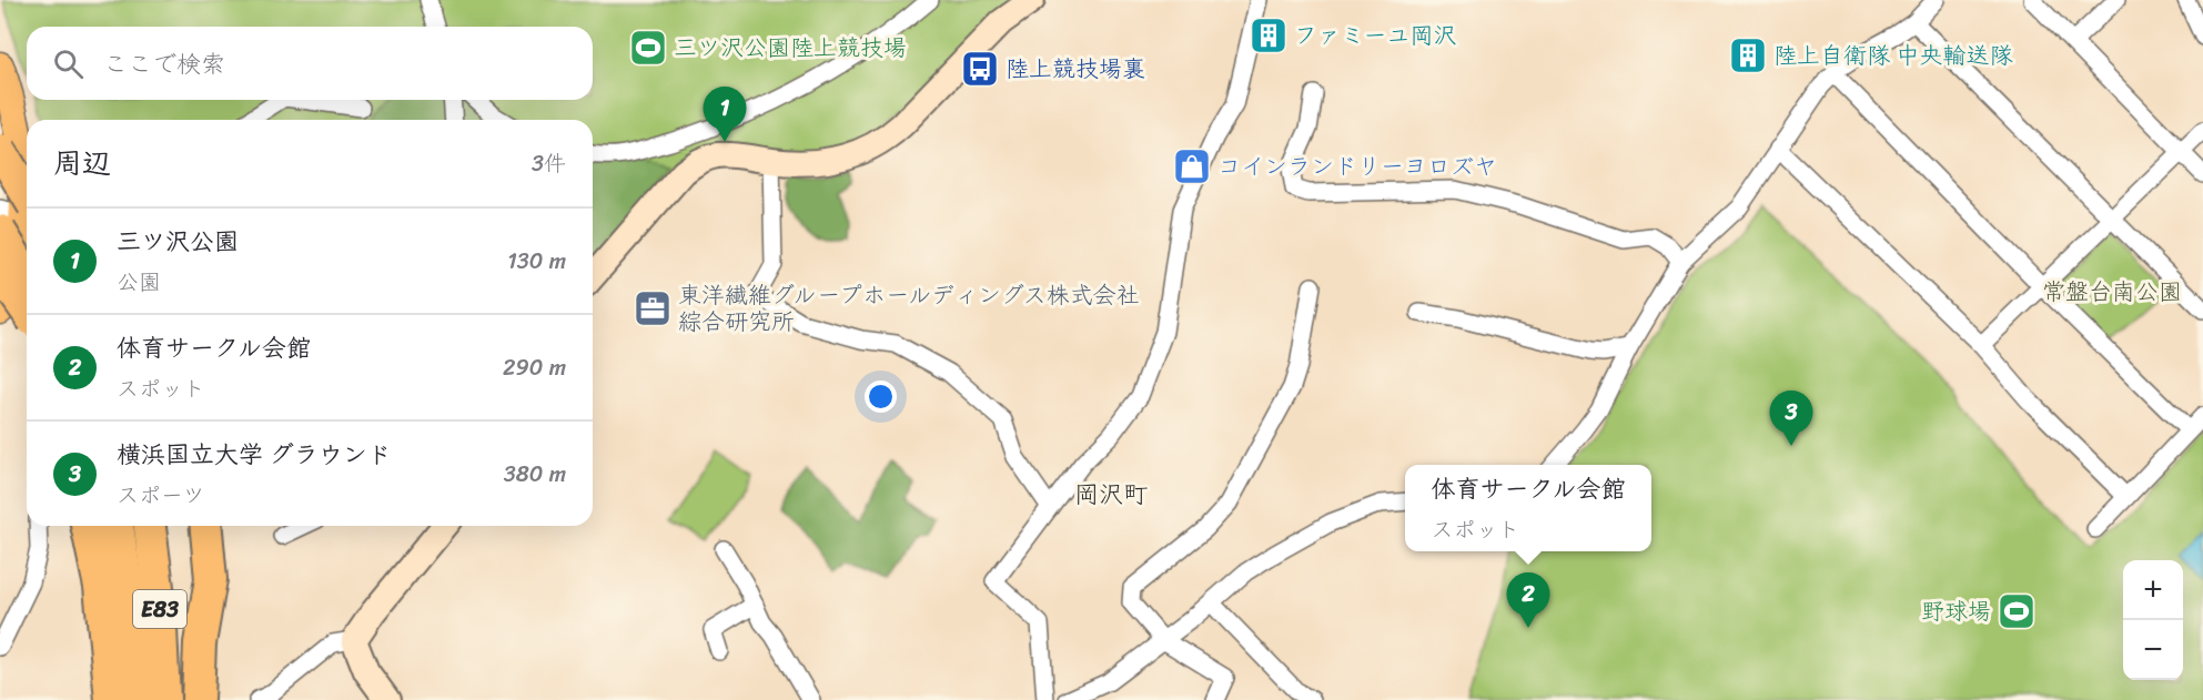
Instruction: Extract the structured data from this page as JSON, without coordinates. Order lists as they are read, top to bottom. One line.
{"streets":{"highway":["E83"]},"districts":["岡沢町"],"parks":["常盤台南公園"],"places":{"building":["ファミーユ岡沢","陸上自衛隊 中央輸送隊"],"sports":["三ツ沢公園陸上競技場","野球場"],"bus stop":["陸上競技場裏"],"shop":["コインランドリーヨロズヤ"],"office":["東洋繊維グループホールディングス株式会社 綜合研究所"]},"page":{"search":"ここで検索","pins":["1","3","2"],"heading":["周辺","3件"],"list":[{"mark":"1","name":"三ツ沢公園","note":"公園","value":"130 m"},{"mark":"2","name":"体育サークル会館","note":"スポット","value":"290 m"},{"mark":"3","name":"横浜国立大学 グラウンド","note":"スポーツ","value":"380 m"}],"popup":["体育サークル会館","スポット"],"map_buttons":["+","−"]}}
